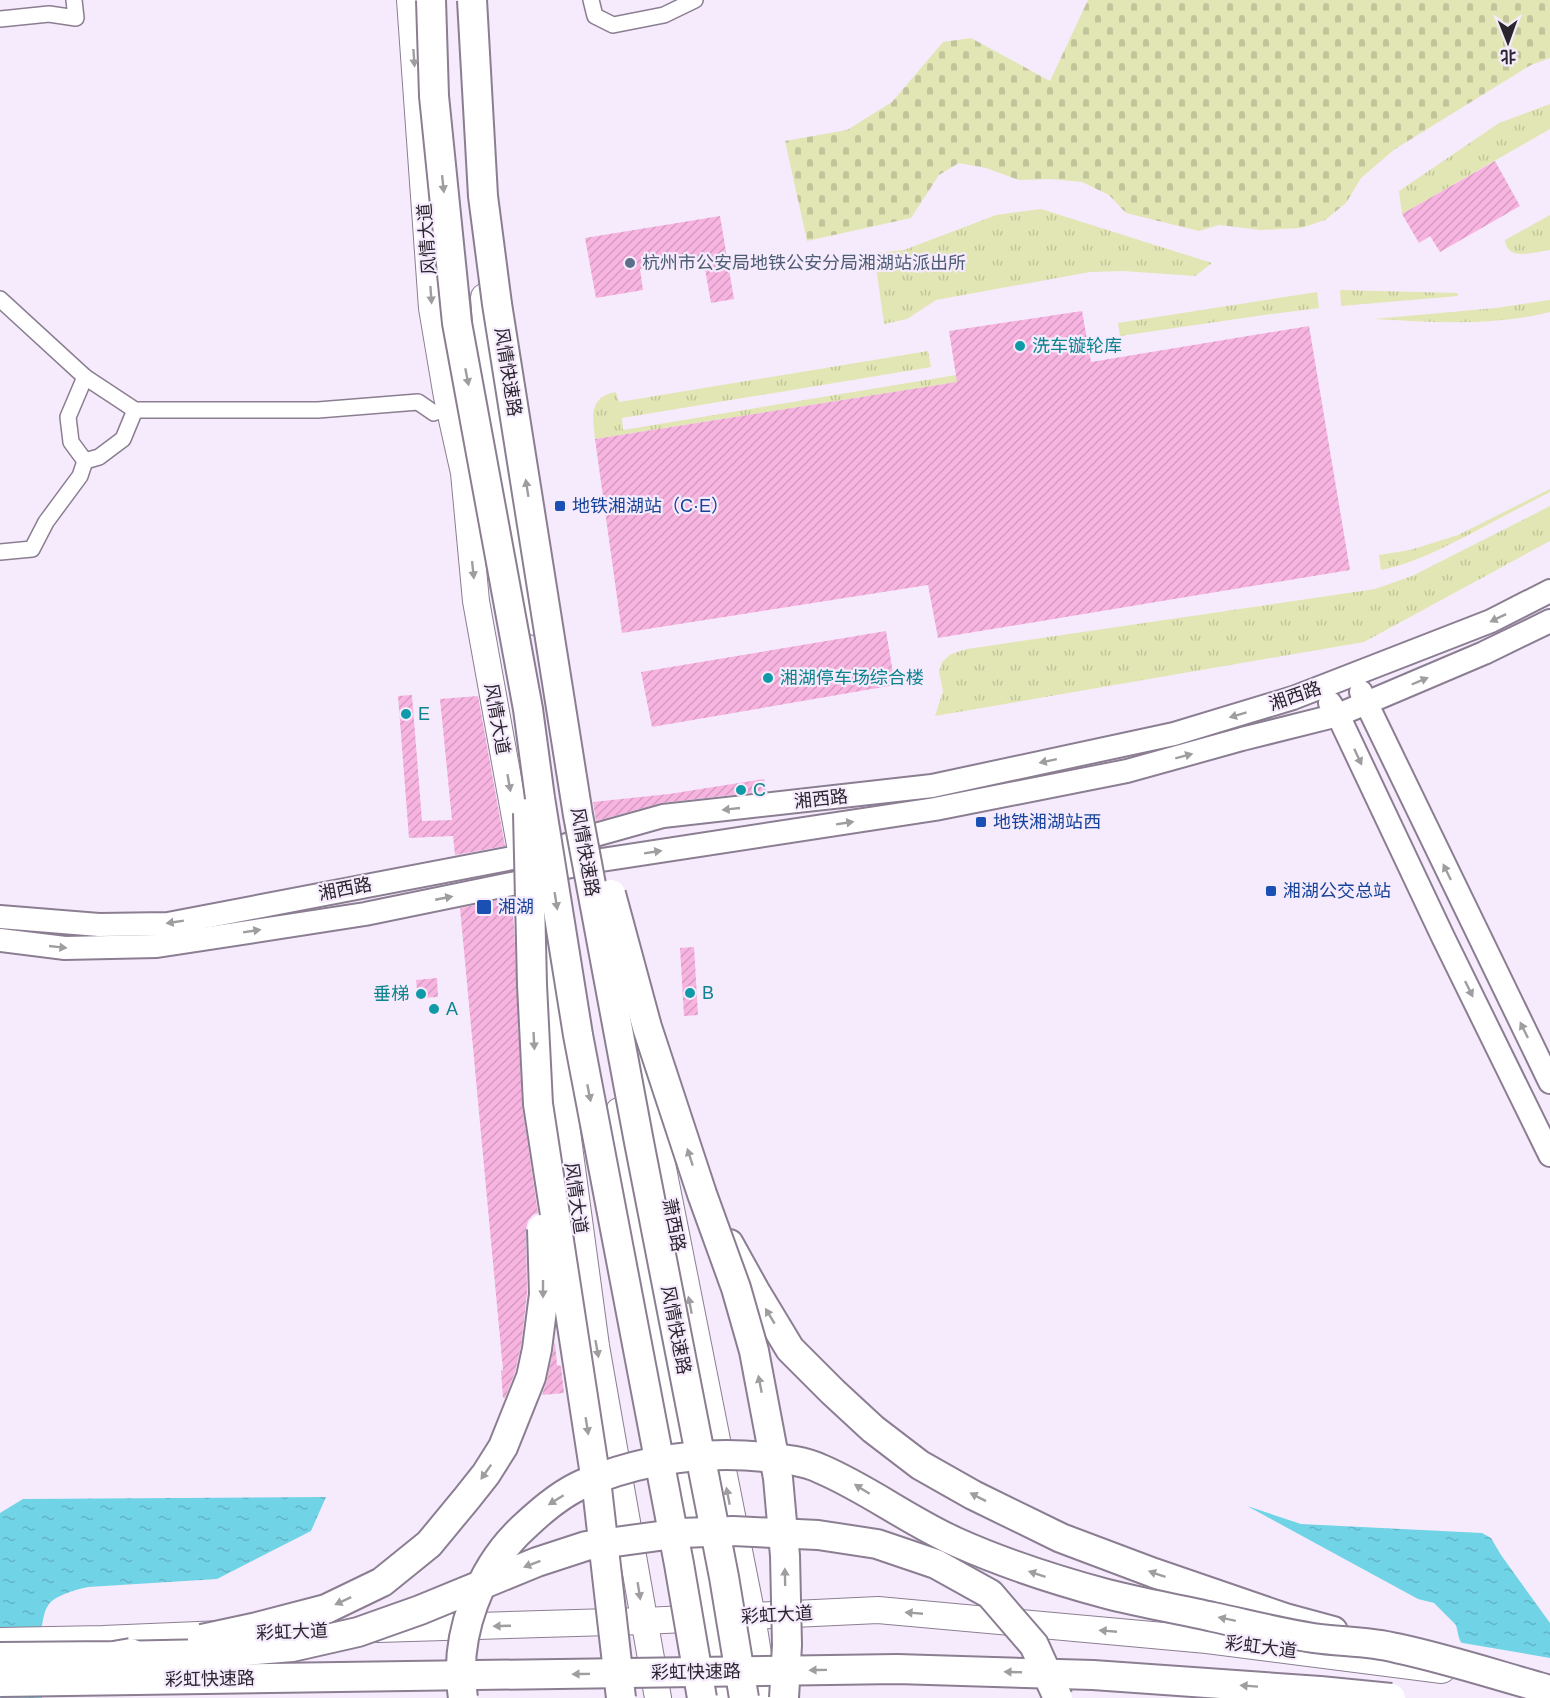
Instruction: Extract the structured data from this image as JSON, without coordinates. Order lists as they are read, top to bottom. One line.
{"streets":{"highway":["风情快速路","彩虹快速路"],"main road":["风情大道","萧西路","彩虹大道"],"street":["湘西路"]},"crossings":[["风情大道","湘西路"],["风情大道","彩虹大道"],["湘西路","萧西路"],["萧西路","彩虹大道"]],"one_way":["彩虹大道"],"places":{"other":["杭州市公安局地铁公安分局湘湖站派出所","洗车镟轮库","湘湖停车场综合楼","E","C","B","垂梯","A"],"transit":["地铁湘湖站（C·E）","地铁湘湖站西","湘湖公交总站","湘湖"]},"north":"bottom"}
